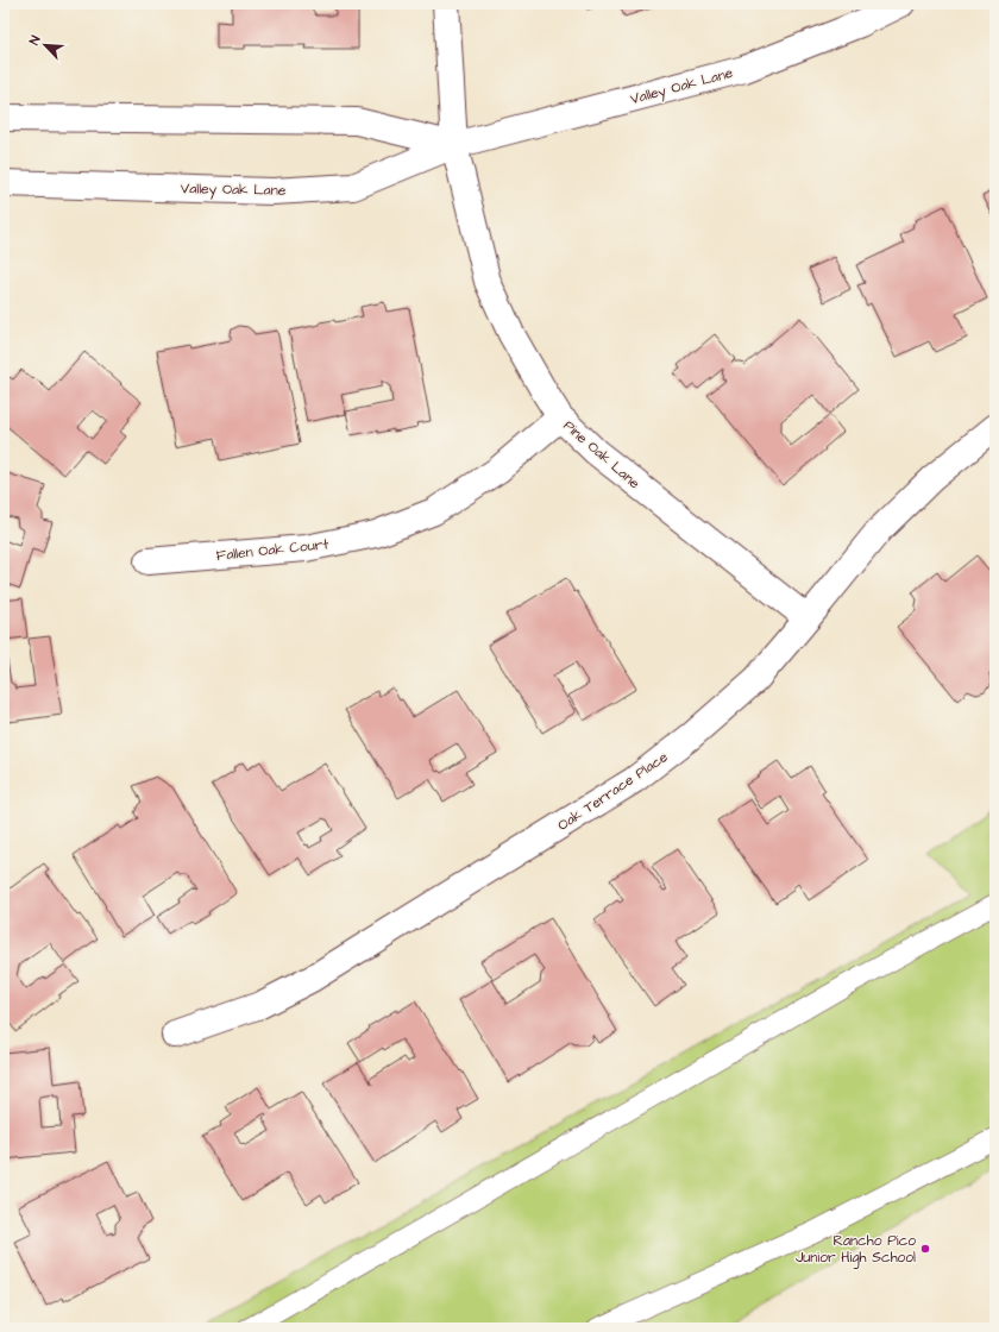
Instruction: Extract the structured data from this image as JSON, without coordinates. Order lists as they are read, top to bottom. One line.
{"streets":{"street":["Valley Oak Lane","Pine Oak Lane","Fallen Oak Court","Oak Terrace Place"]},"crossings":[["Valley Oak Lane","Pine Oak Lane"],["Pine Oak Lane","Fallen Oak Court"],["Pine Oak Lane","Oak Terrace Place"]],"places":["Rancho Pico Junior High School"],"north":"top left"}
